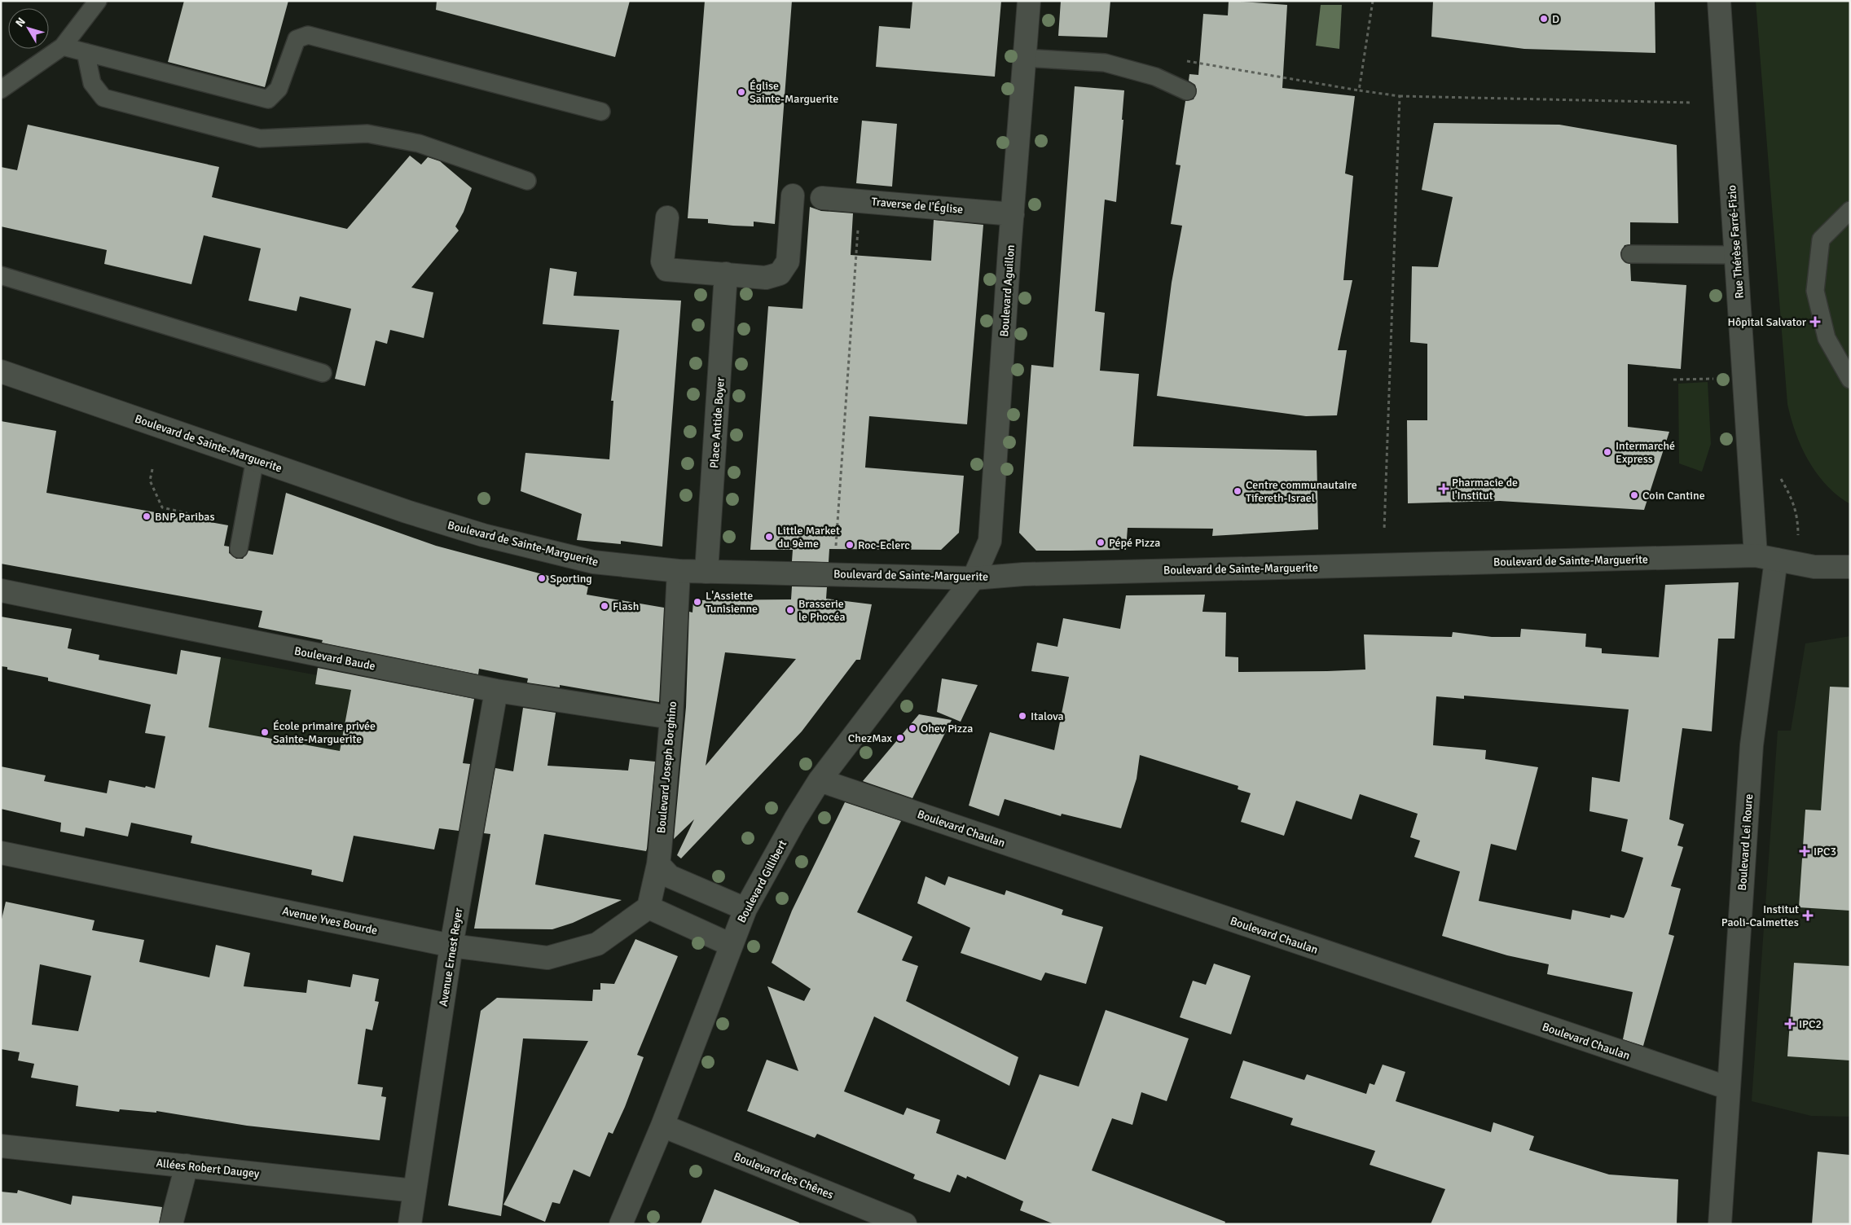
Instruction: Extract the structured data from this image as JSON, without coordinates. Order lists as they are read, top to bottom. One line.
{"streets":{"street":["Traverse de l'Église","Rue Thérèse Farré-Fizio","Boulevard Aguillon","Place Antide Boyer","Boulevard de Sainte-Marguerite","Boulevard Baude","Boulevard Joseph Borghino","Boulevard Chaulan","Boulevard Lei Roure","Boulevard Gillibert","Avenue Yves Bourde","Avenue Ernest Reyer","Allées Robert Daugey","Boulevard des Chênes"]},"crossings":[["Traverse de l'Église","Boulevard Aguillon"],["Rue Thérèse Farré-Fizio","Boulevard de Sainte-Marguerite"],["Rue Thérèse Farré-Fizio","Boulevard Lei Roure"],["Boulevard Aguillon","Boulevard de Sainte-Marguerite"],["Boulevard Aguillon","Boulevard Gillibert"],["Place Antide Boyer","Boulevard de Sainte-Marguerite"],["Boulevard de Sainte-Marguerite","Boulevard Joseph Borghino"],["Boulevard de Sainte-Marguerite","Boulevard Lei Roure"],["Boulevard de Sainte-Marguerite","Boulevard Gillibert"],["Boulevard Baude","Boulevard Joseph Borghino"],["Boulevard Baude","Avenue Ernest Reyer"],["Boulevard Chaulan","Boulevard Lei Roure"],["Boulevard Chaulan","Boulevard Gillibert"],["Boulevard Gillibert","Boulevard des Chênes"],["Avenue Yves Bourde","Avenue Ernest Reyer"],["Avenue Ernest Reyer","Allées Robert Daugey"]],"places":{"other":["D","Église Sainte-Marguerite","Intermarché Express","Centre communautaire Tifereth-Israel","Coin Cantine","BNP Paribas","Little Market du 9ème","Pépé Pizza","Roc-Eclerc","Sporting","L'Assiette Tunisienne","Flash","Brasserie le Phocéa","Italova","Ohev Pizza","École primaire privée Sainte-Marguerite","ChezMax"],"health":["Hôpital Salvator","Pharmacie de l'Institut","IPC3","Institut Paoli-Calmettes","IPC2"]},"north":"top left"}
